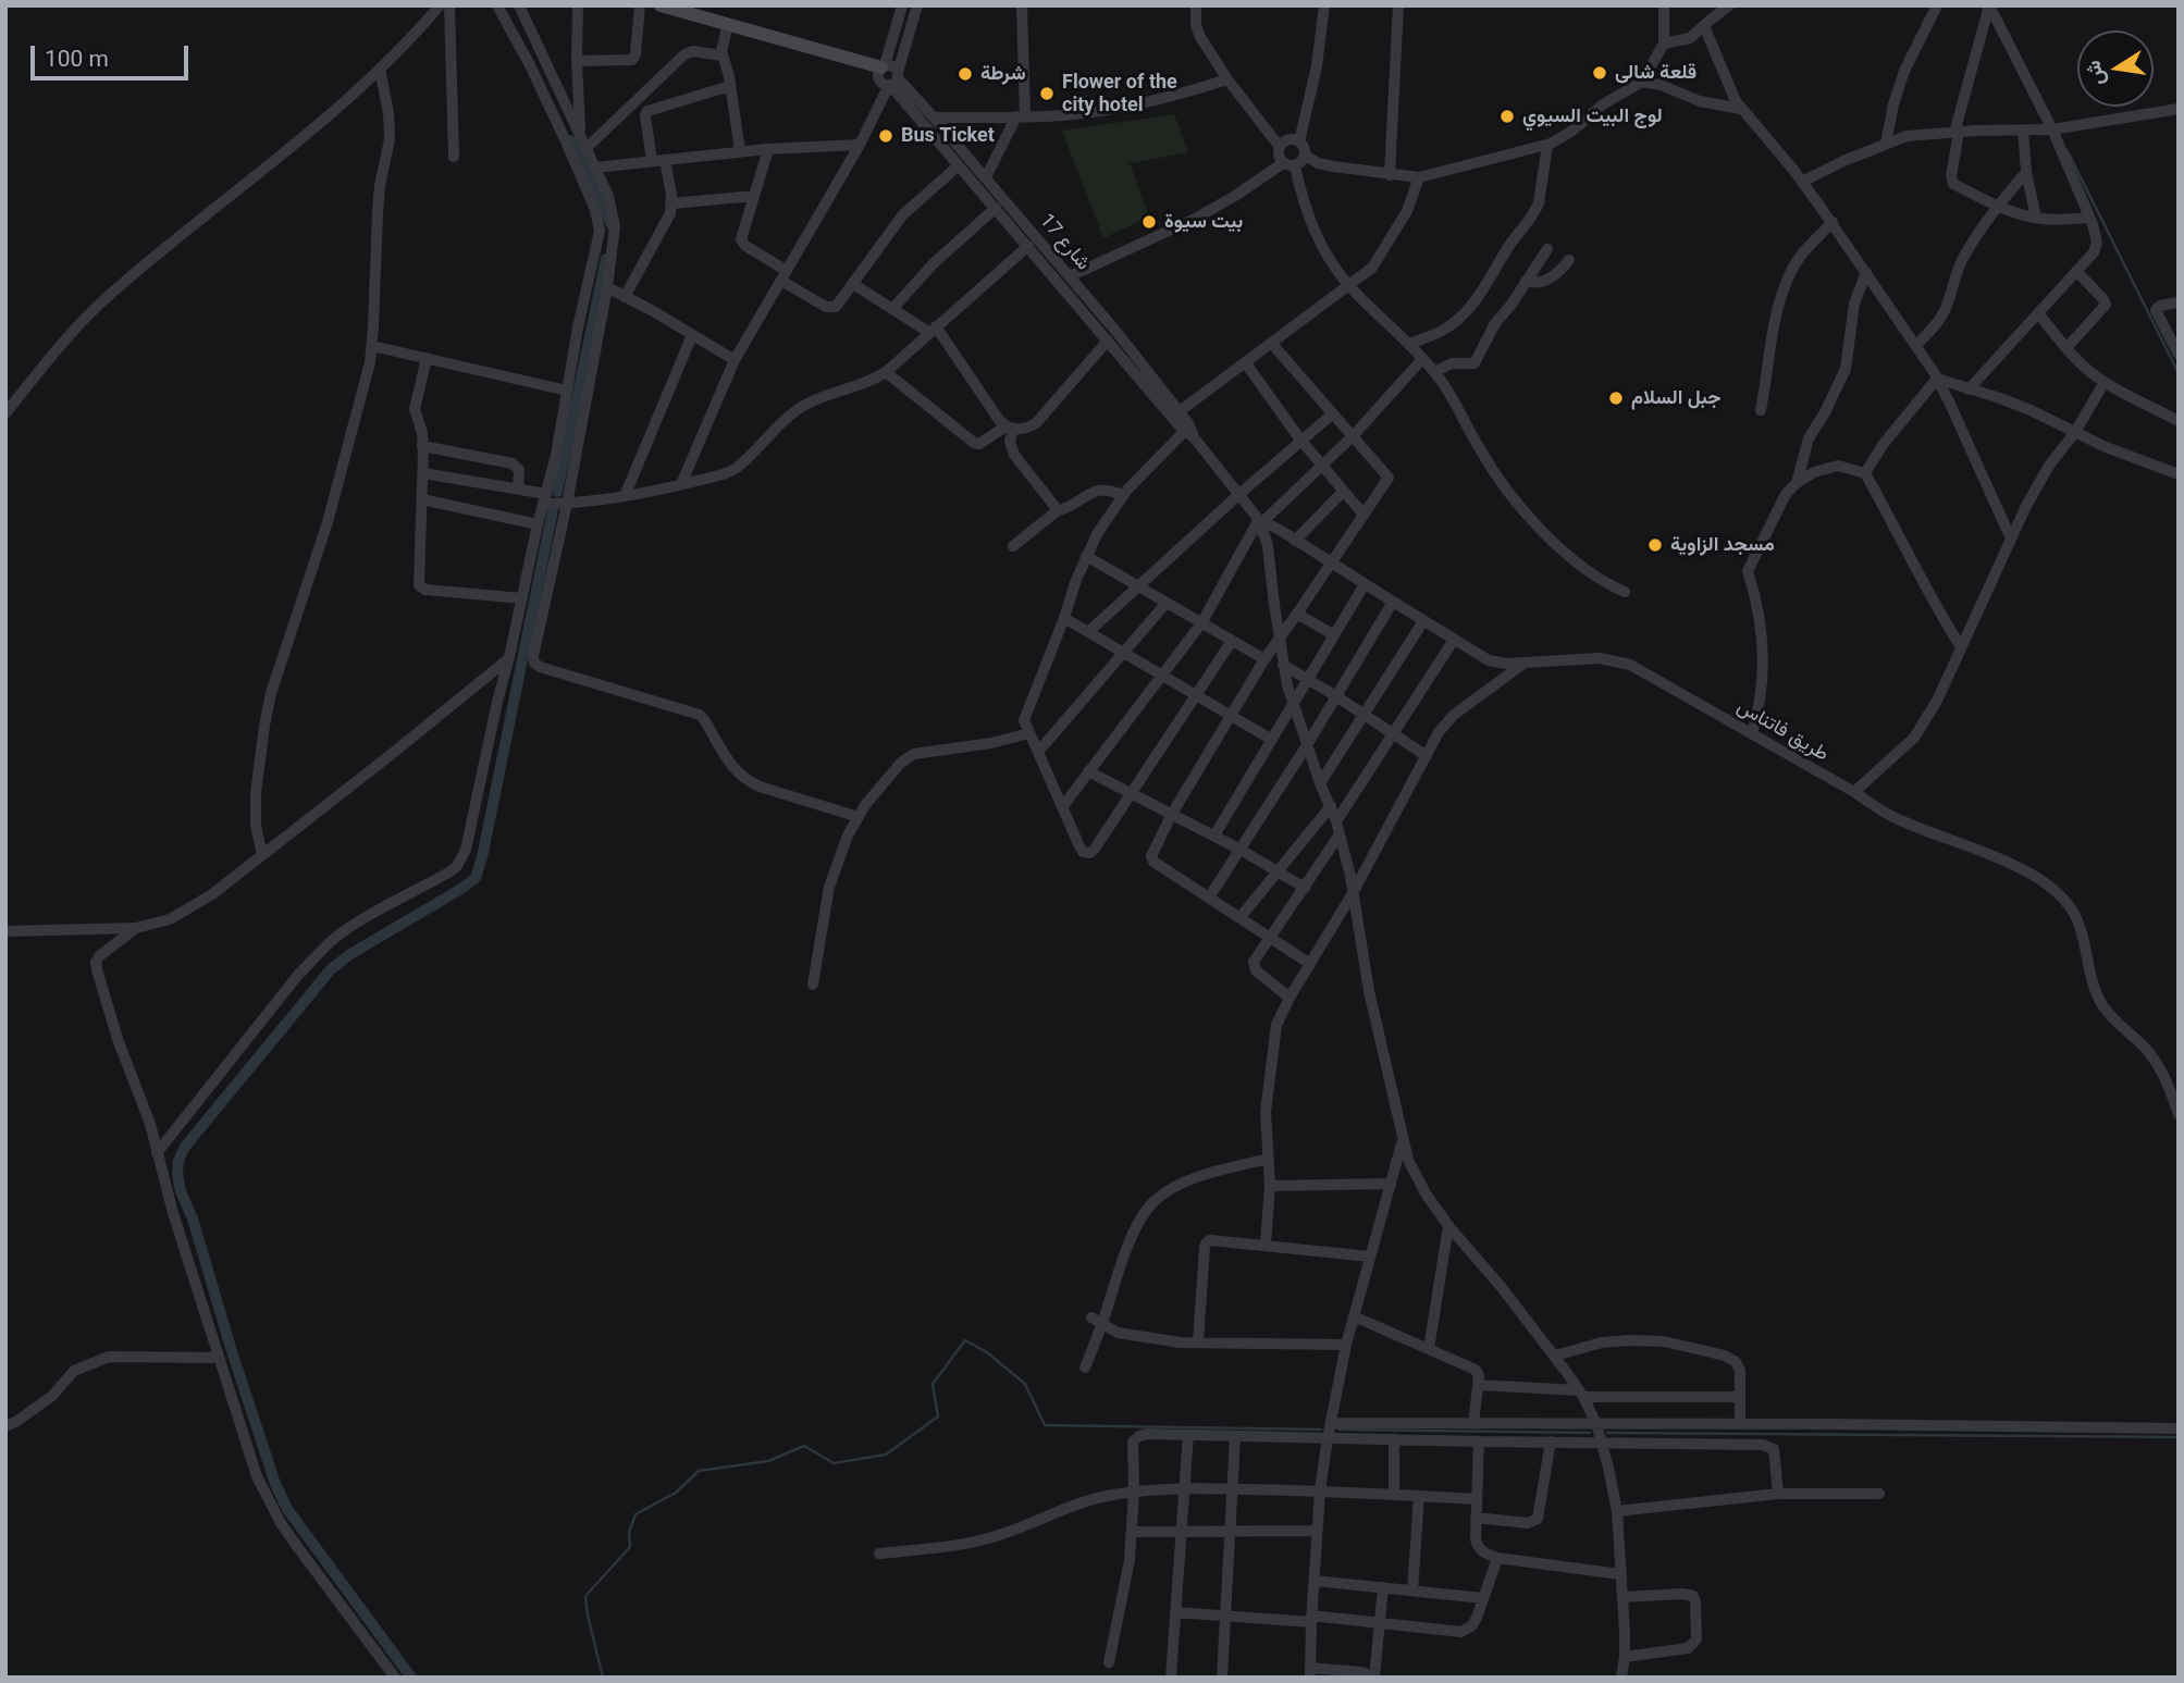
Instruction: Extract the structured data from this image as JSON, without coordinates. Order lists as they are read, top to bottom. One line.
{"streets":{"street":["شارع 17","طريق فاتناس"]},"crossings":[["شارع 17","طريق فاتناس"]],"places":["قلعة شالى","شرطة","Flower of the city hotel","لوج البيت السيوي","Bus Ticket","بيت سيوة","جبل السلام","مسجد الزاوية"],"scale_bar":"100 m","north":"left"}
